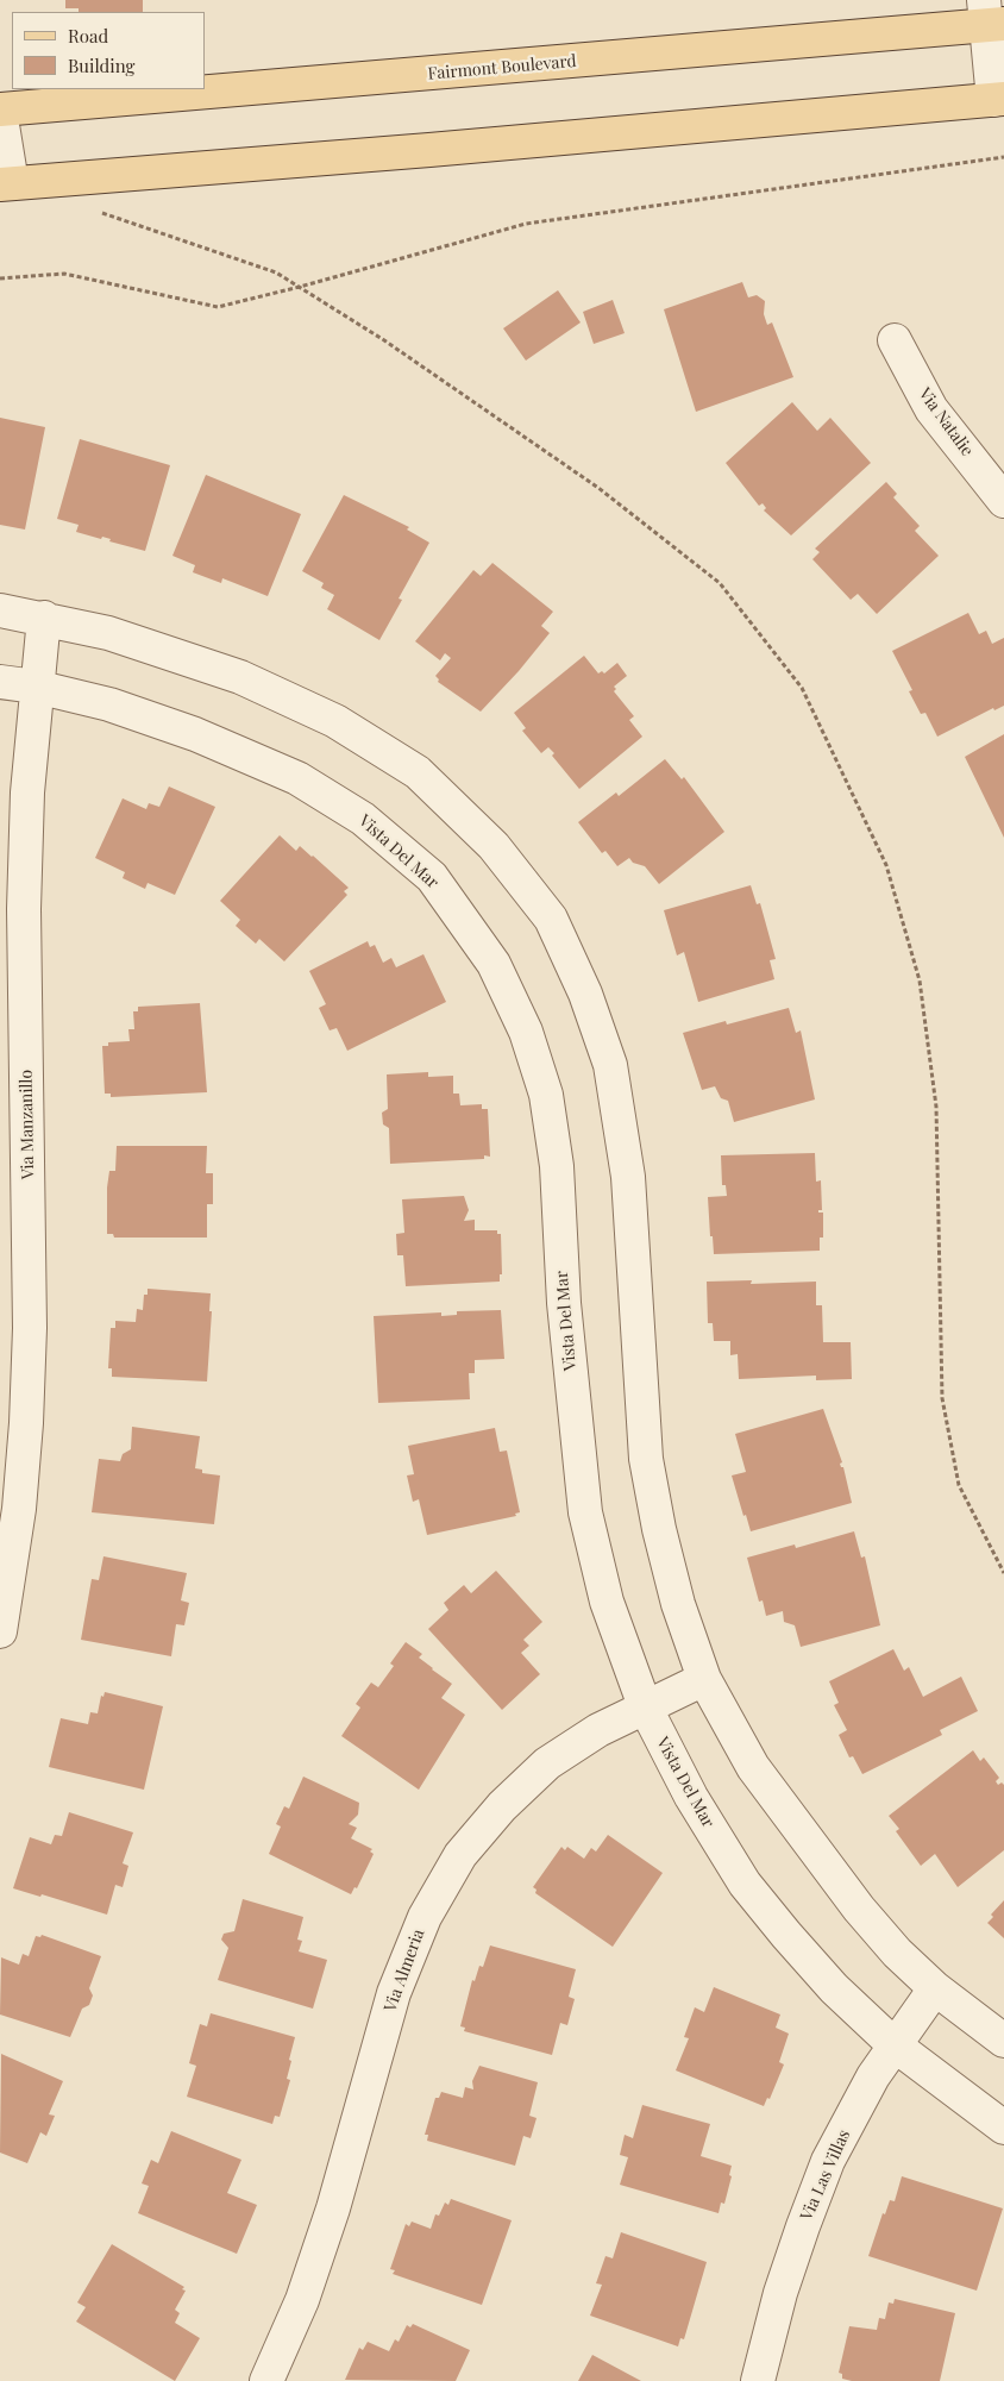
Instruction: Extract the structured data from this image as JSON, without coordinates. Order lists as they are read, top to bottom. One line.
{"streets":{"main road":["Fairmont Boulevard"],"street":["Via Natalie","Vista Del Mar","Via Manzanillo","Via Almeria","Via Las Villas"]},"crossings":[["Vista Del Mar","Via Manzanillo"],["Vista Del Mar","Via Almeria"],["Vista Del Mar","Via Las Villas"]],"legend":["Road","Building"]}
